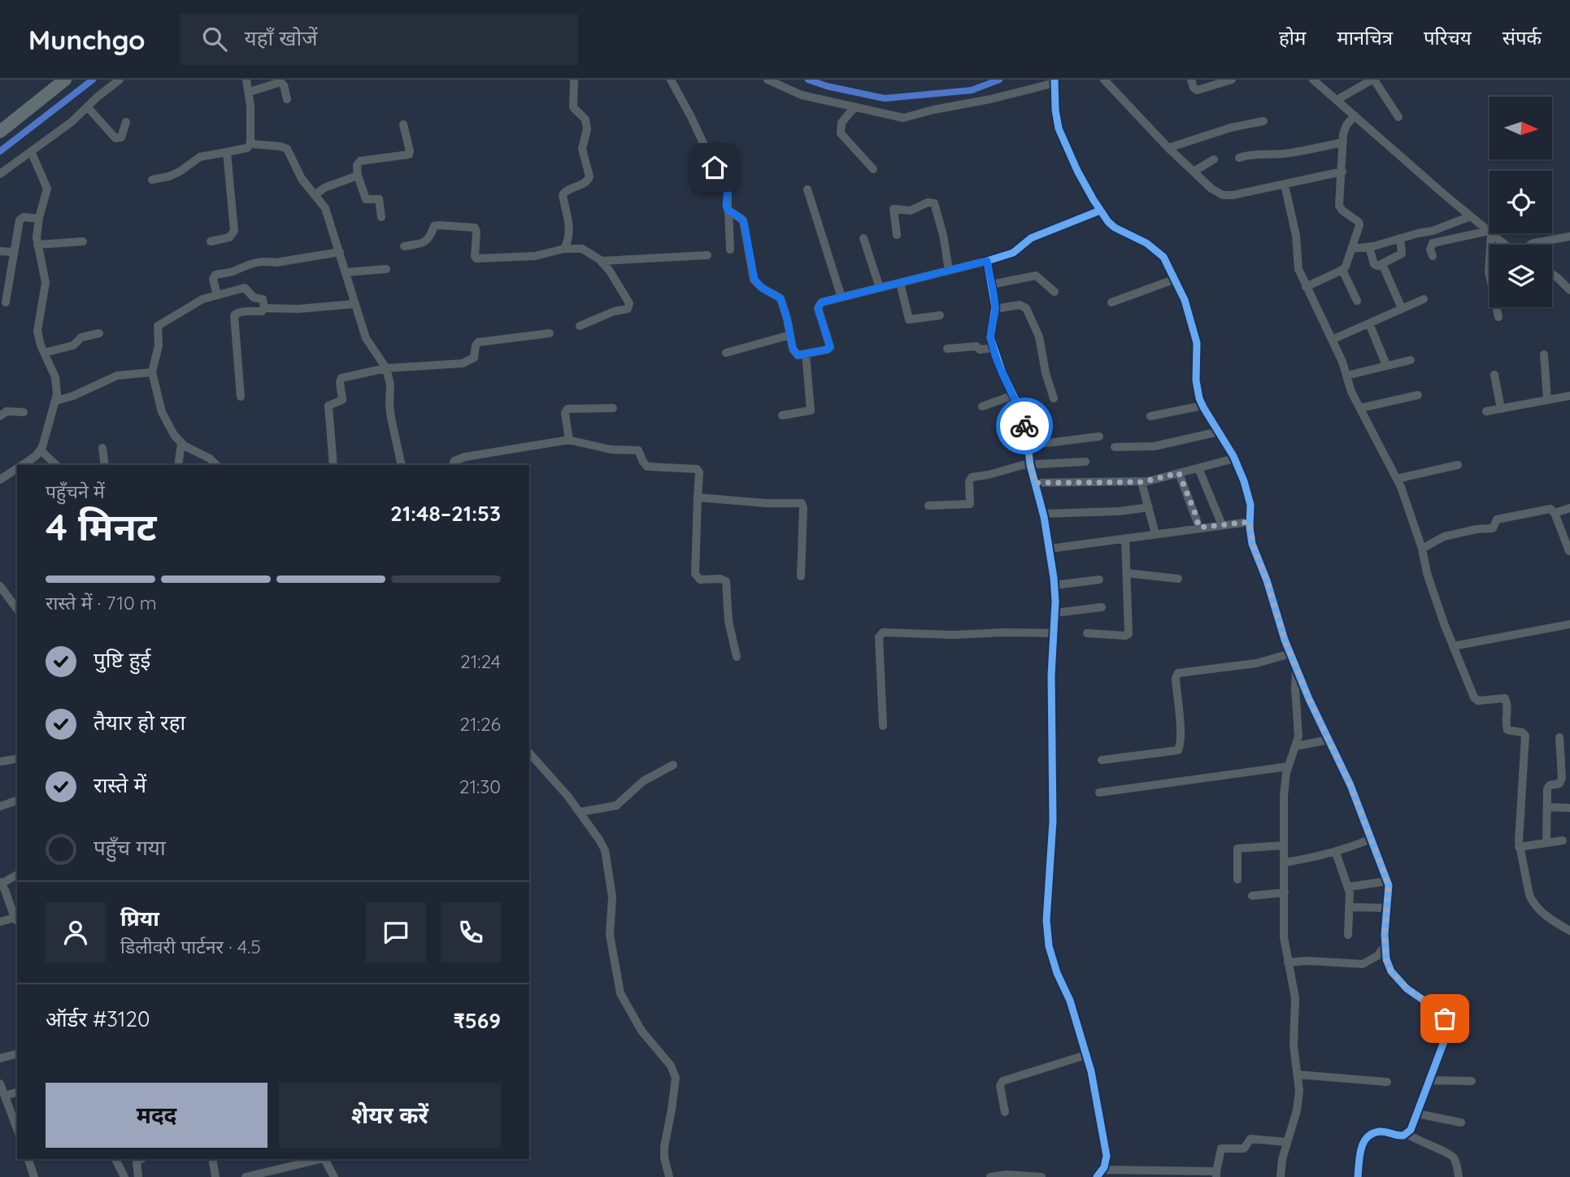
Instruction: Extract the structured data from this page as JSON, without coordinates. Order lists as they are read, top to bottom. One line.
{"north":"right","page":{"header":"Munchgo","search":"यहाँ खोजें","nav":["होम","मानचित्र","परिचय","संपर्क"],"heading":["4 मिनट","पहुँचने में","21:48–21:53"],"panel":["प्रिया","डिलीवरी पार्टनर · 4.5","ऑर्डर #3120","₹569"],"bar":"रास्ते में · 710 m","list":[["पुष्टि हुई","21:24"],["तैयार हो रहा","21:26"],["रास्ते में","21:30"],"पहुँच गया"],"buttons":["मदद","शेयर करें"]}}
